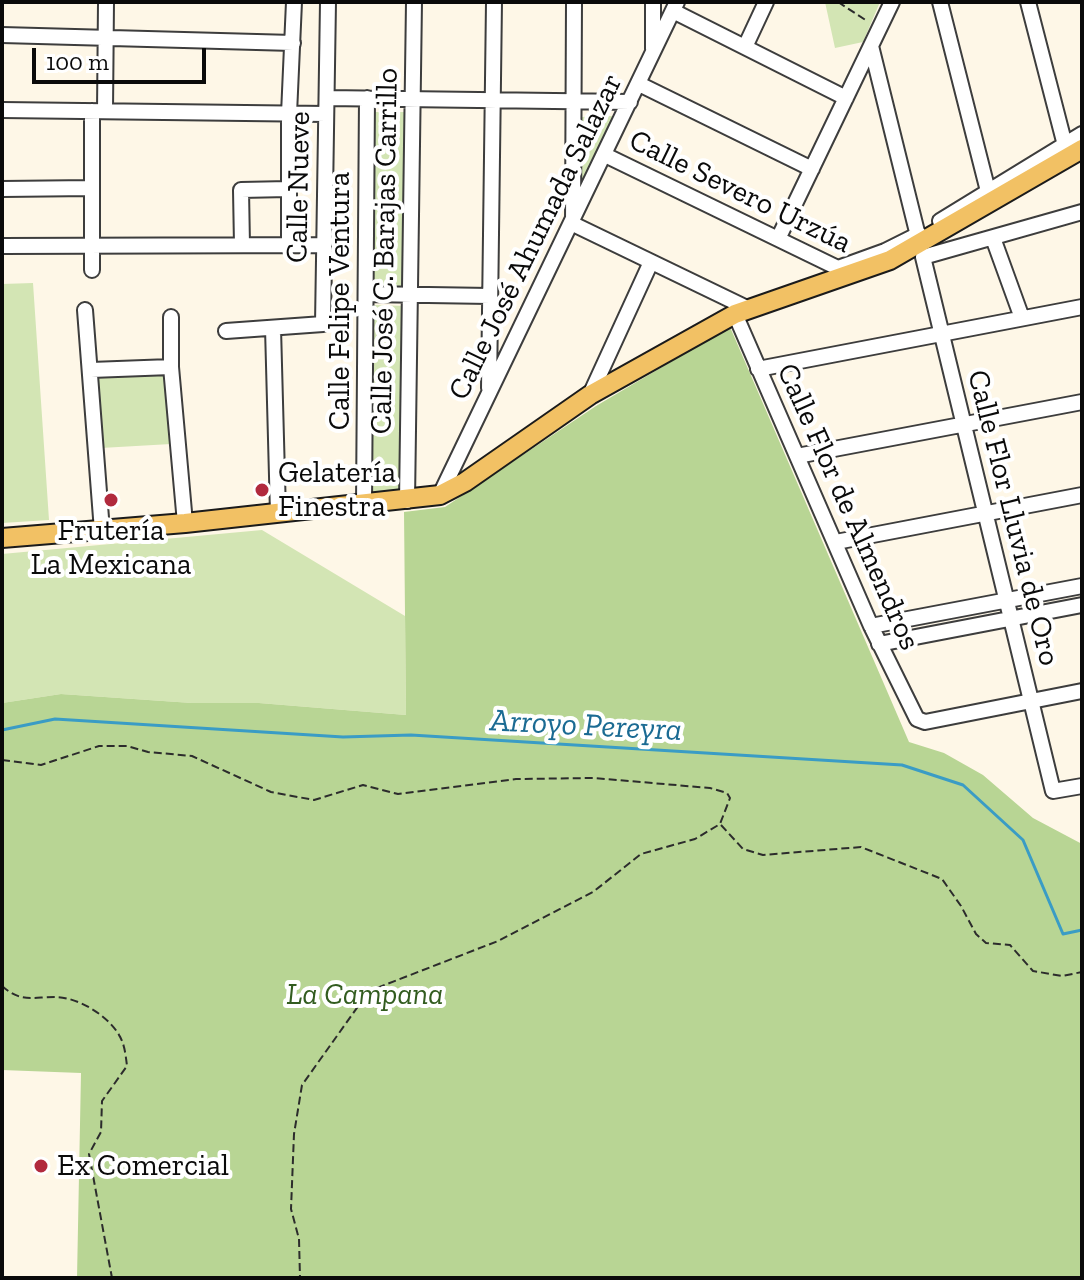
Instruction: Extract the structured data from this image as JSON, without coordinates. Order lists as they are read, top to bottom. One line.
{"streets":{"street":["Calle Nueve","Calle Severo Urzúa","Calle José Ahumada Salazar","Calle José C. Barajas Carrillo","Calle Felipe Ventura","Calle Flor de Almendros","Calle Flor Lluvia de Oro"]},"crossings":[["Calle Severo Urzúa","Calle José Ahumada Salazar"],["Calle Flor de Almendros","Calle Flor Lluvia de Oro"]],"water":["Arroyo Pereyra"],"parks":["La Campana"],"places":["Gelatería Finestra","Frutería La Mexicana","Ex Comercial"],"scale_bar":"100 m"}
